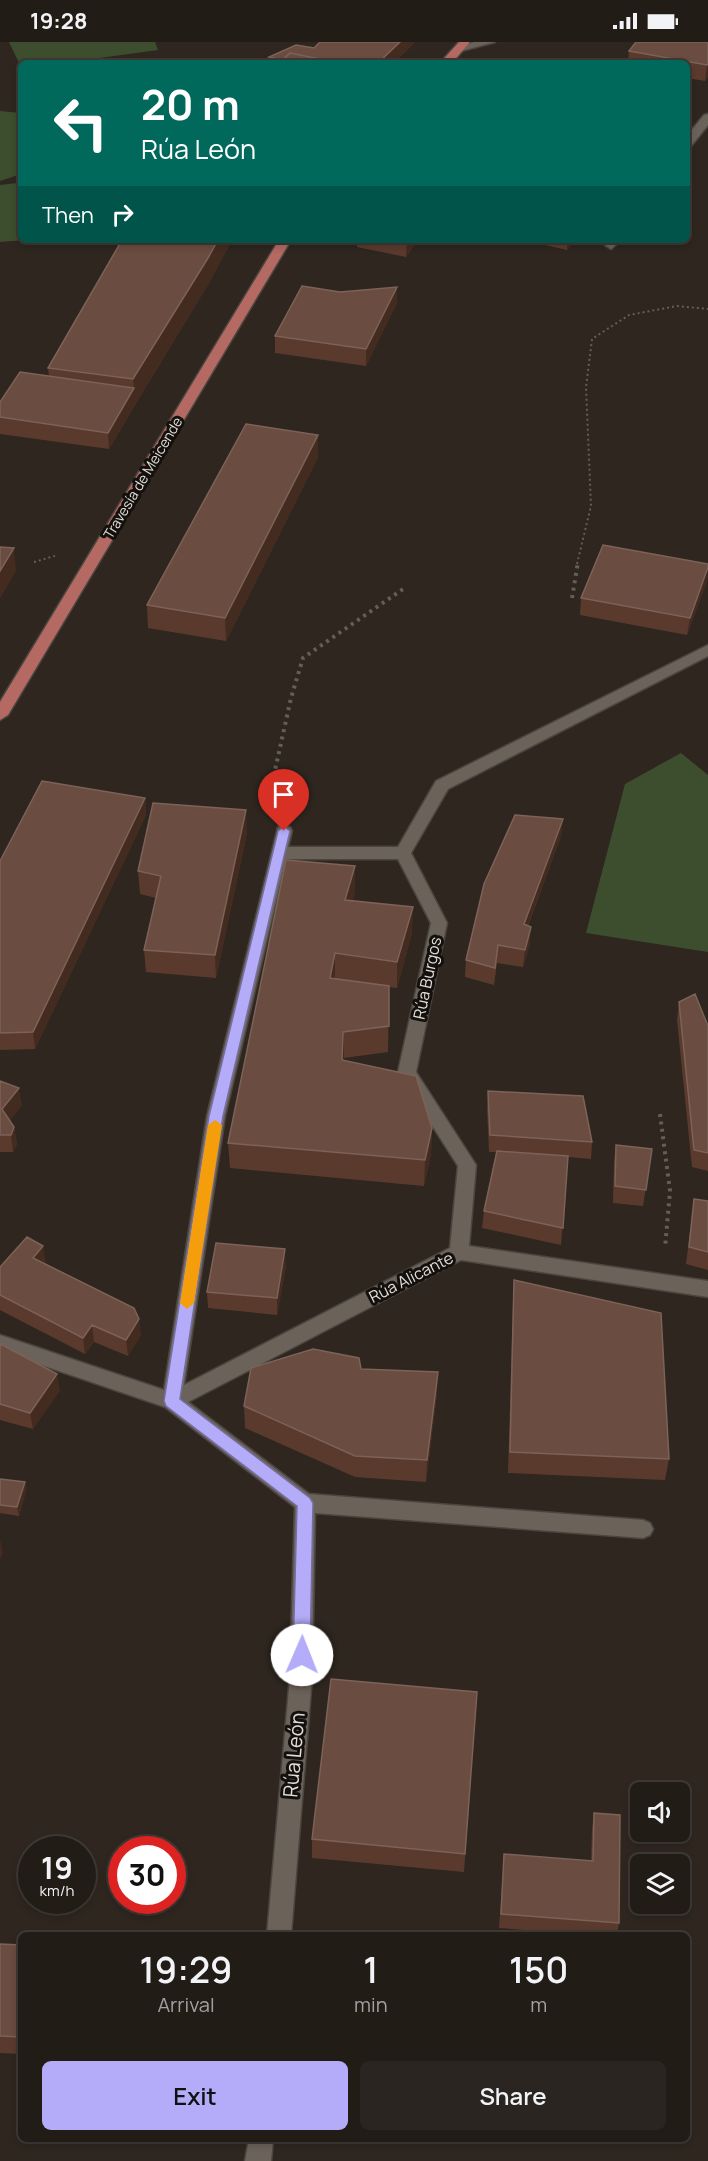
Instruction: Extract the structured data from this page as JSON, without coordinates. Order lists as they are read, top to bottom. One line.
{"streets":{"main road":["Travesía de Meicende"],"street":["Rúa Burgos","Rúa Alicante","Rúa León"]},"crossings":[["Rúa Burgos","Rúa Alicante"]],"page":{"status":"19:28","turn":["20 m","Rúa León"],"then":"Then","speed":"19 km/h","limit":"30","eta":["19:29","Arrival","1","min","150","m"],"buttons":["Exit","Share"]}}
